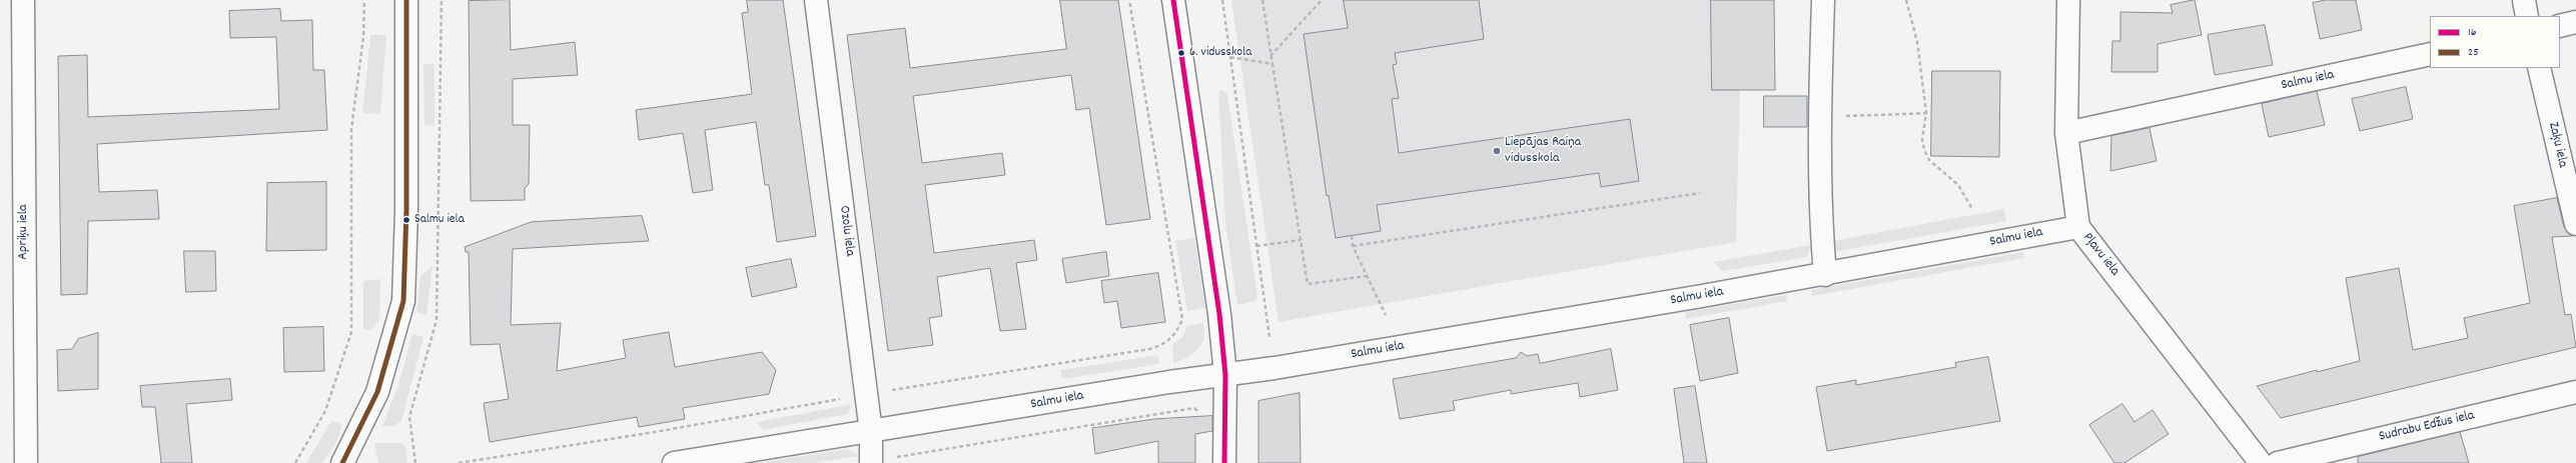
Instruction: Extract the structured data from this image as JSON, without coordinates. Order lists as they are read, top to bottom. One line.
{"streets":{"main road":["Salmu iela","Zaķu iela","Ozolu iela","Apriķu iela","Pļavu iela","Sudrabu Edžus iela"]},"crossings":[["Salmu iela","Ozolu iela"],["Salmu iela","Pļavu iela"]],"places":["6. vidusskola","Liepājas Raiņa vidusskola","Salmu iela"],"lines":["transit line 16","transit line 25"],"legend":["16","25"]}
